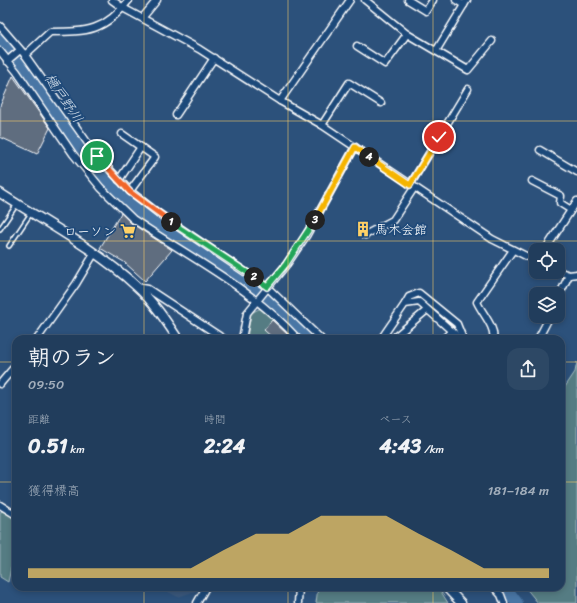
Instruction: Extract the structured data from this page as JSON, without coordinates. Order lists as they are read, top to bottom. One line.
{"water":["樋戸野川"],"places":{"building":["馬木会館"],"supermarket":["ローソン"]},"page":{"pins":["4","3","1","2"],"heading":["朝のラン","09:50"],"stats":[["距離","0.51 km"],["時間","2:24"],["ペース","4:43 /km"]],"chart":["獲得標高","181–184 m"]}}
